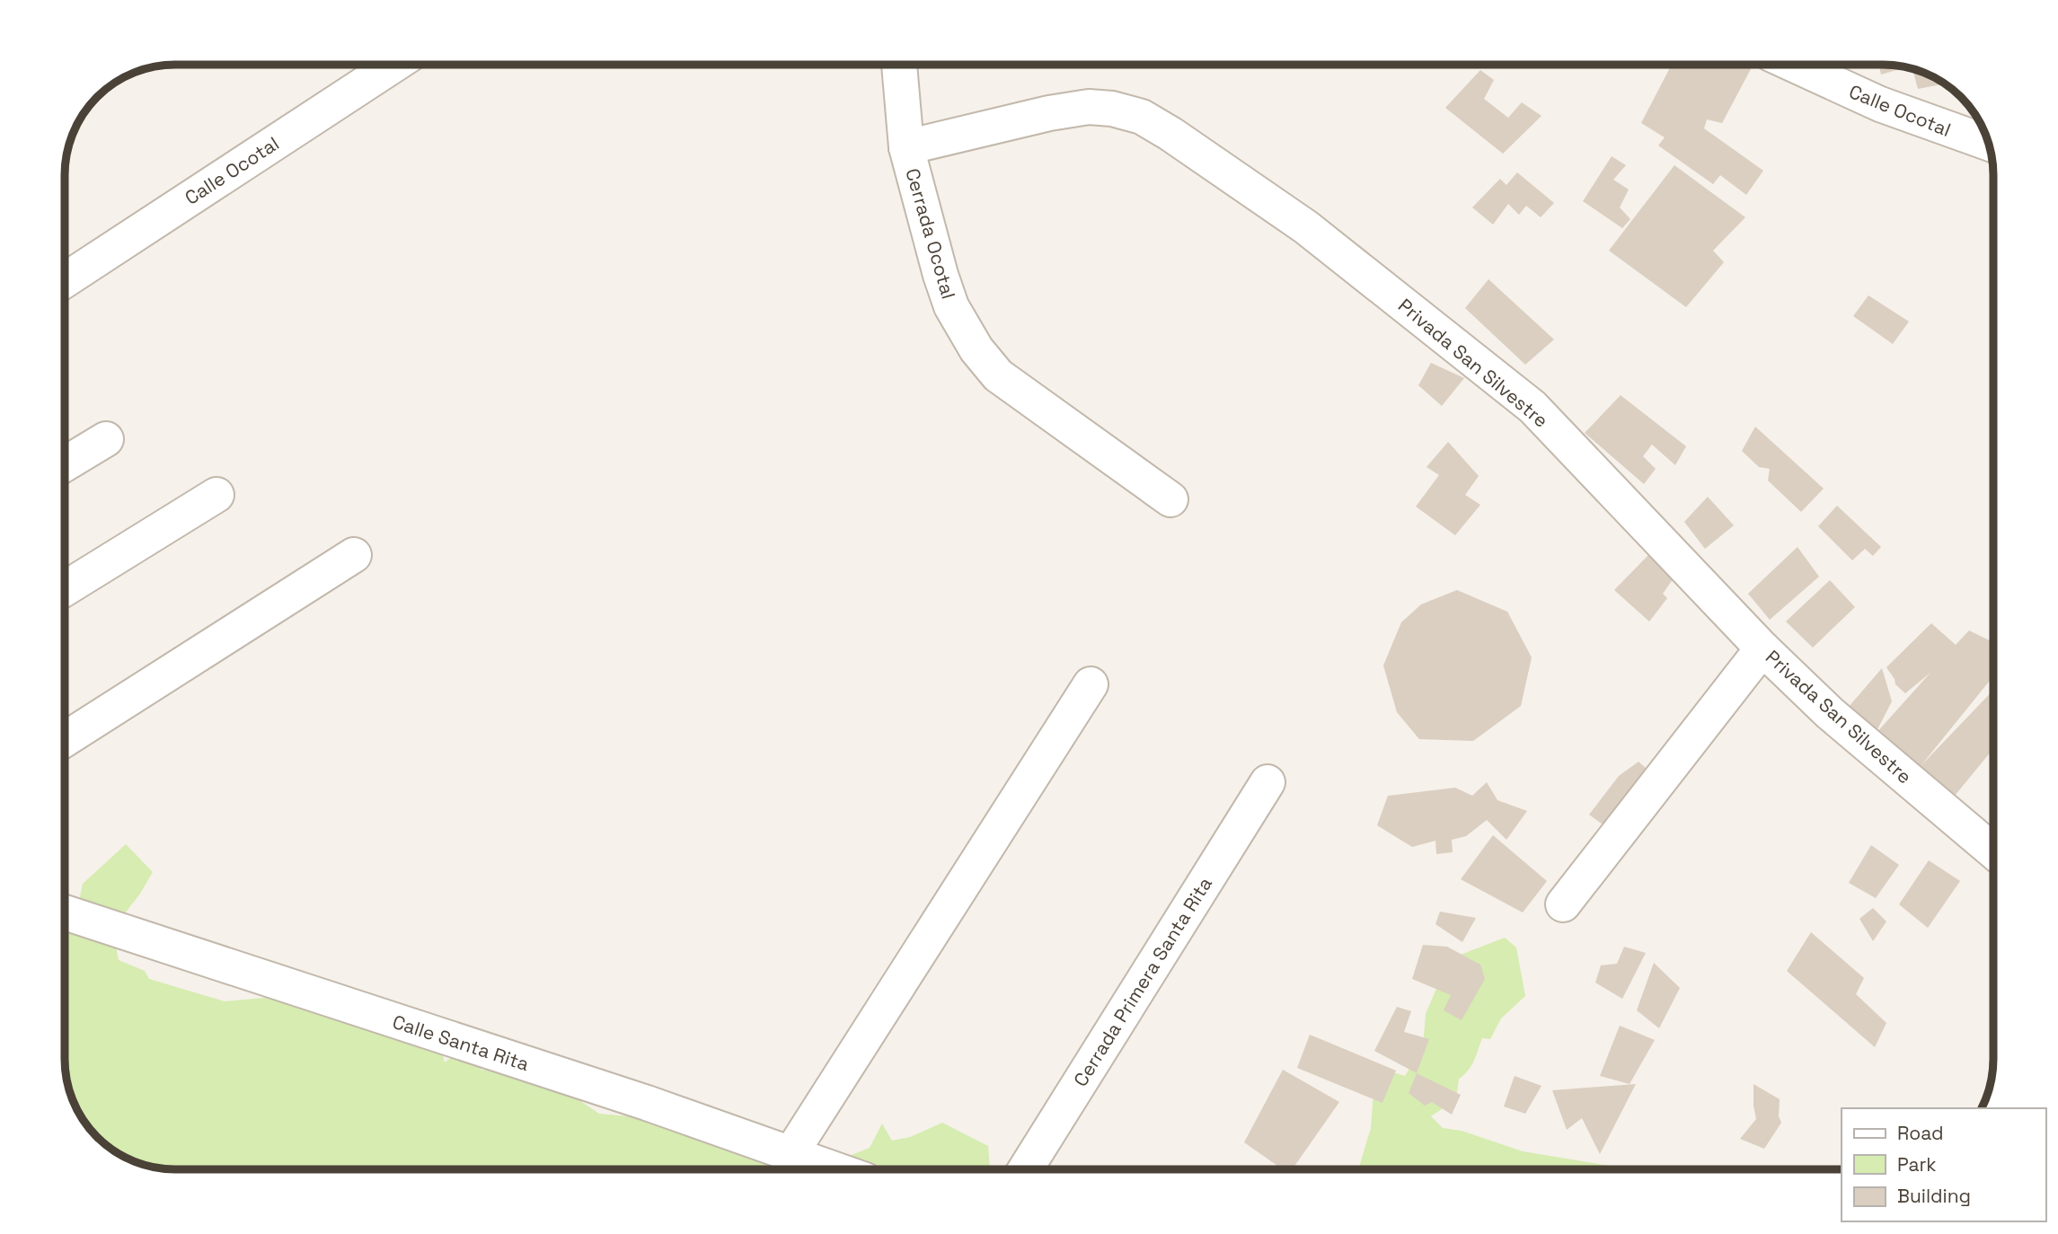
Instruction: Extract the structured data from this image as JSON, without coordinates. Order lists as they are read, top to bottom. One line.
{"streets":{"street":["Calle Ocotal","Cerrada Ocotal","Privada San Silvestre","Cerrada Primera Santa Rita","Calle Santa Rita"]},"crossings":[["Cerrada Ocotal","Privada San Silvestre"]],"legend":["Road","Park","Building"]}
